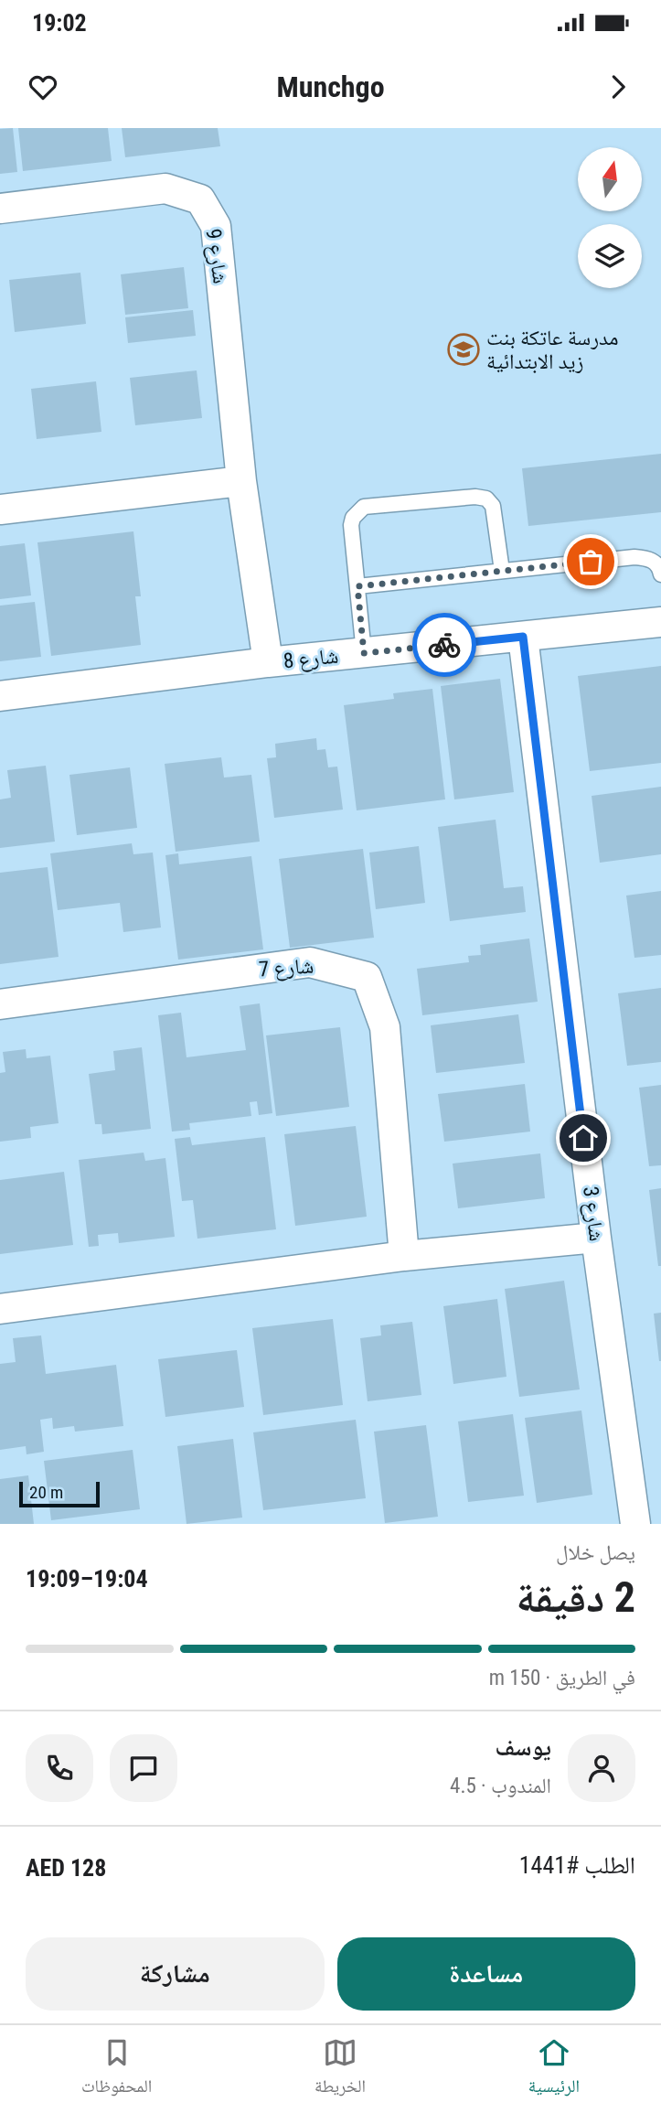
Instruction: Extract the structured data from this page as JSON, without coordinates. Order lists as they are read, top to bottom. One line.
{"streets":{"street":["شارع 9","شارع 8","شارع 7","شارع 3"]},"crossings":[["شارع 9","شارع 8"],["شارع 8","شارع 3"]],"places":{"school or university":["مدرسة عاتكة بنت زيد الابتدائية"]},"scale_bar":"20 m","north":"top","page":{"status":"19:02","header":"Munchgo","scale":"20 m","heading":["2 دقيقة","يصل خلال","19:04–19:09"],"panel":["يوسف","المندوب · 4.5","الطلب #1441","AED 128"],"bar":"في الطريق · 150 m","buttons":["مساعدة","مشاركة"],"tabs":["الرئيسية","الخريطة","المحفوظات"]}}
